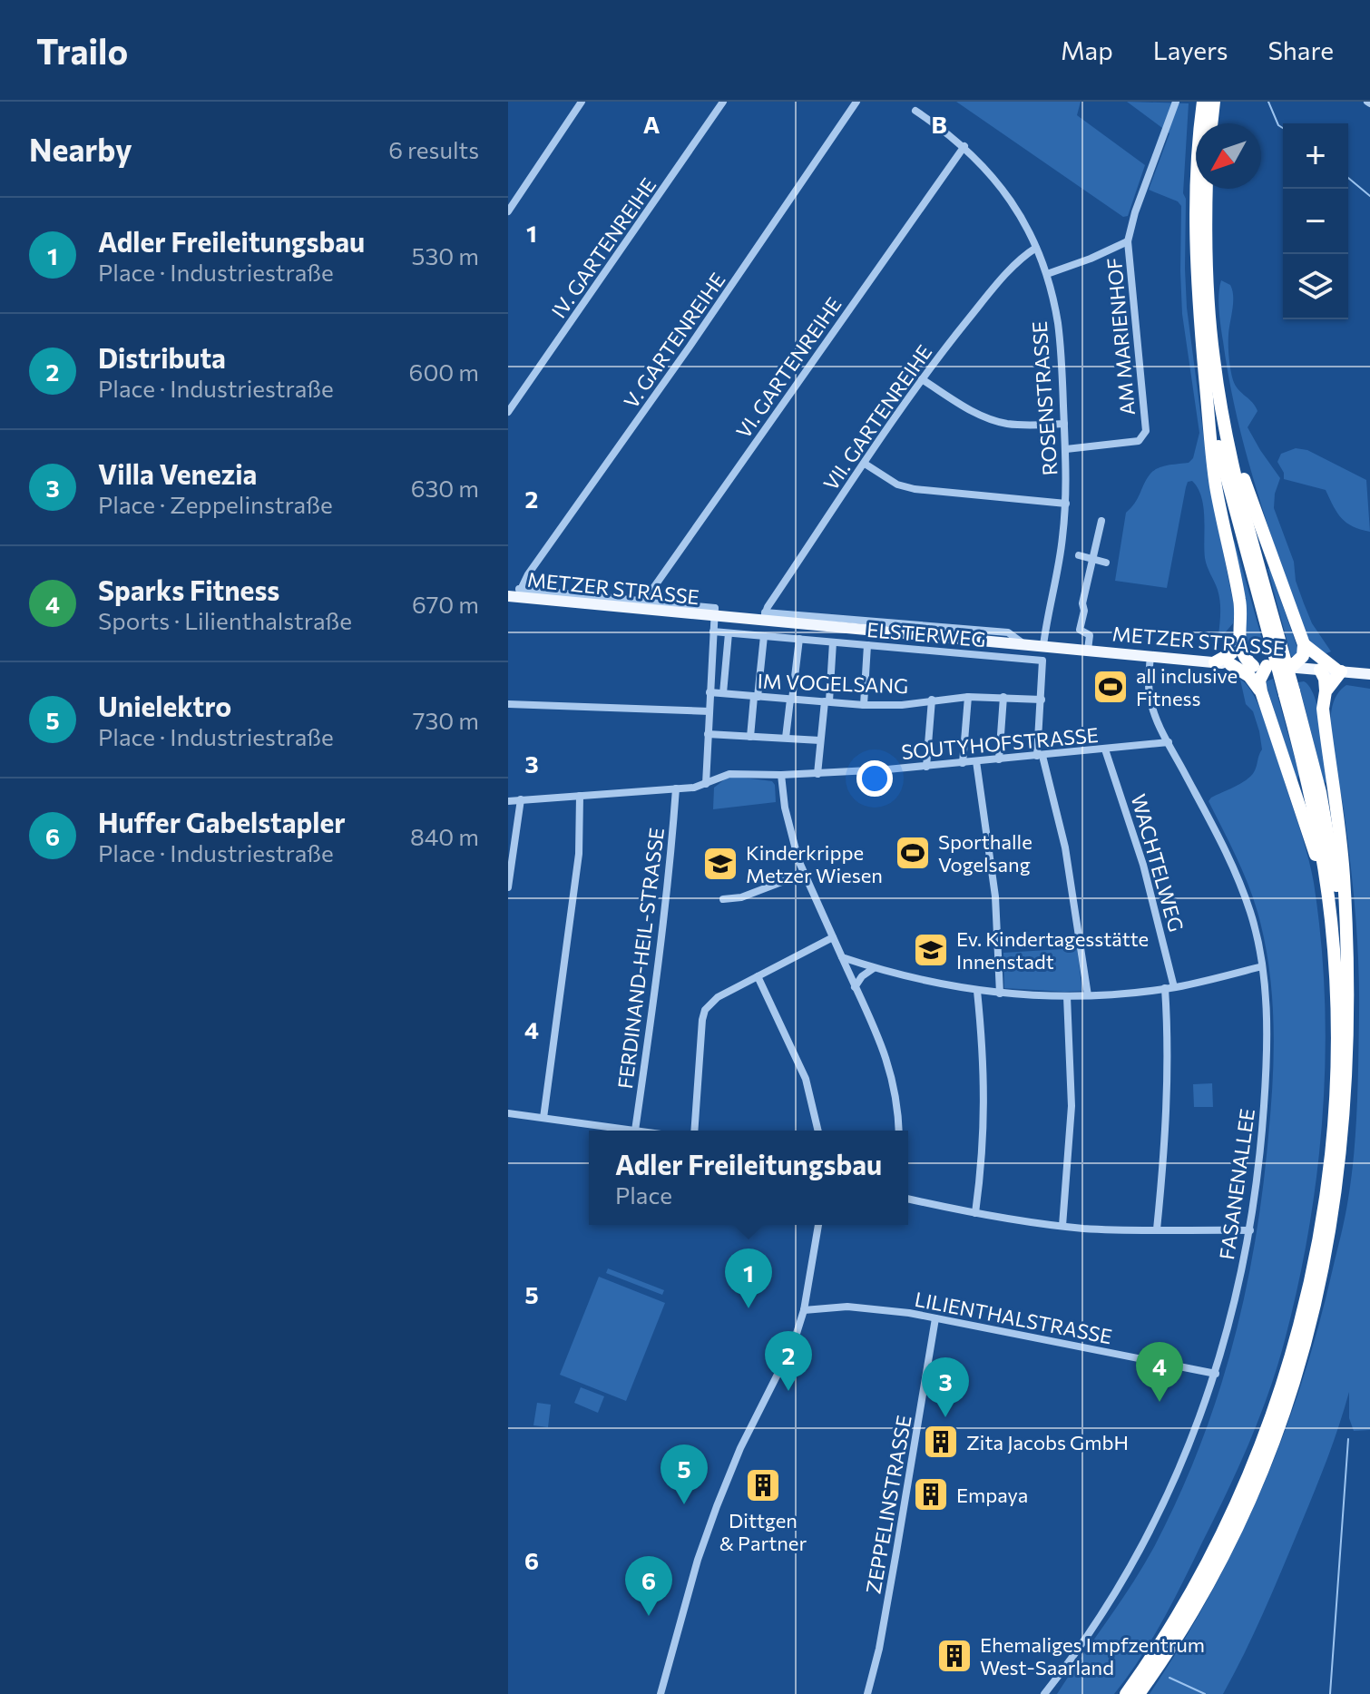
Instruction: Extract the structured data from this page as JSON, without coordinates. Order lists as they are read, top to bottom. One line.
{"streets":{"main road":["METZER STRASSE"],"street":["IV. GARTENREIHE","AM MARIENHOF","V. GARTENREIHE","VI. GARTENREIHE","ROSENSTRASSE","VII. GARTENREIHE","ELSTERWEG","IM VOGELSANG","SOUTYHOFSTRASSE","WACHTELWEG","FERDINAND-HEIL-STRASSE","FASANENALLEE","LILIENTHALSTRASSE","ZEPPELINSTRASSE"]},"crossings":[["AM MARIENHOF","ROSENSTRASSE"],["V. GARTENREIHE","METZER STRASSE"],["VI. GARTENREIHE","ROSENSTRASSE"],["VI. GARTENREIHE","METZER STRASSE"],["ROSENSTRASSE","VII. GARTENREIHE"],["ROSENSTRASSE","METZER STRASSE"],["VII. GARTENREIHE","METZER STRASSE"],["METZER STRASSE","FASANENALLEE"],["ELSTERWEG","IM VOGELSANG"],["ELSTERWEG","SOUTYHOFSTRASSE"],["SOUTYHOFSTRASSE","WACHTELWEG"],["SOUTYHOFSTRASSE","FERDINAND-HEIL-STRASSE"],["SOUTYHOFSTRASSE","FASANENALLEE"],["FASANENALLEE","LILIENTHALSTRASSE"],["LILIENTHALSTRASSE","ZEPPELINSTRASSE"]],"places":{"sports":["all inclusive Fitness","Sporthalle Vogelsang"],"school or university":["Kinderkrippe Metzer Wiesen","Ev. Kindertagesstätte Innenstadt"],"building":["Zita Jacobs GmbH","Dittgen & Partner","Empaya","Ehemaliges Impfzentrum West-Saarland"]},"north":"bottom left","page":{"header":"Trailo","nav":["Map","Layers","Share"],"heading":["Nearby","6 results"],"map_buttons":["+","−"],"list":[{"mark":"1","name":"Adler Freileitungsbau","note":"Place · Industriestraße","value":"530 m"},{"mark":"2","name":"Distributa","note":"Place · Industriestraße","value":"600 m"},{"mark":"3","name":"Villa Venezia","note":"Place · Zeppelinstraße","value":"630 m"},{"mark":"4","name":"Sparks Fitness","note":"Sports · Lilienthalstraße","value":"670 m"},{"mark":"5","name":"Unielektro","note":"Place · Industriestraße","value":"730 m"},{"mark":"6","name":"Huffer Gabelstapler","note":"Place · Industriestraße","value":"840 m"}],"popup":["Adler Freileitungsbau","Place"],"pins":["1","2","4","3","5","6"]},"grid":{"columns":["A","B"],"rows":["1","2","3","4","5","6"]}}
